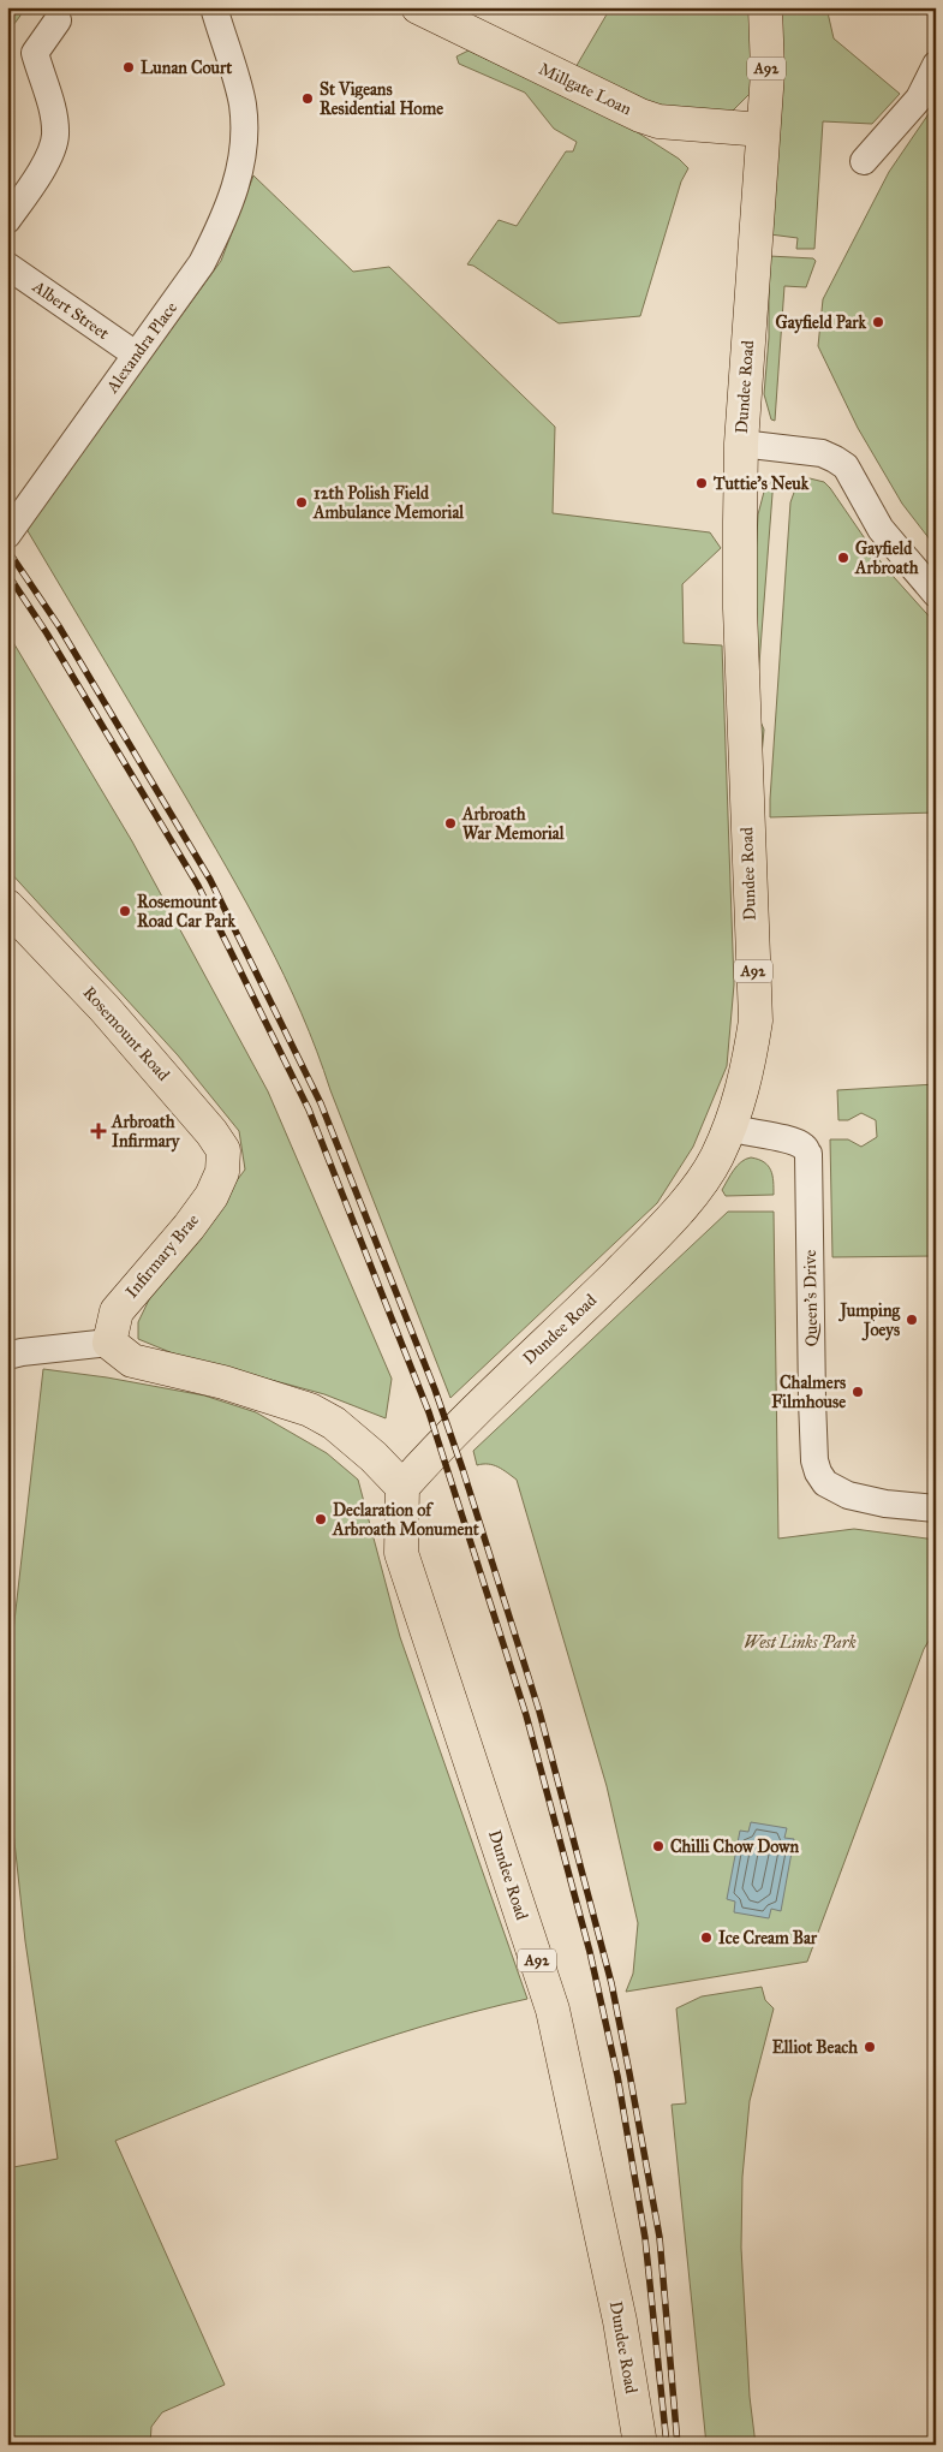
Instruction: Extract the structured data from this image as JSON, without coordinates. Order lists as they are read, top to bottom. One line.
{"streets":{"main road":["A92","Millgate Loan","Dundee Road","Rosemount Road","Infirmary Brae"],"street":["Albert Street","Alexandra Place","Queen's Drive"]},"crossings":[["A92","Millgate Loan"],["A92","Dundee Road"],["Millgate Loan","Dundee Road"],["Albert Street","Alexandra Place"],["Dundee Road","Queen's Drive"],["Rosemount Road","Infirmary Brae"]],"parks":["West Links Park"],"places":{"other":["Lunan Court","St Vigeans Residential Home","Gayfield Park","Tuttie's Neuk","12th Polish Field Ambulance Memorial","Gayfield Arbroath","Arbroath War Memorial","Rosemount Road Car Park","Jumping Joeys","Chalmers Filmhouse","Declaration of Arbroath Monument","Chilli Chow Down","Ice Cream Bar","Elliot Beach"],"health":["Arbroath Infirmary"]}}
